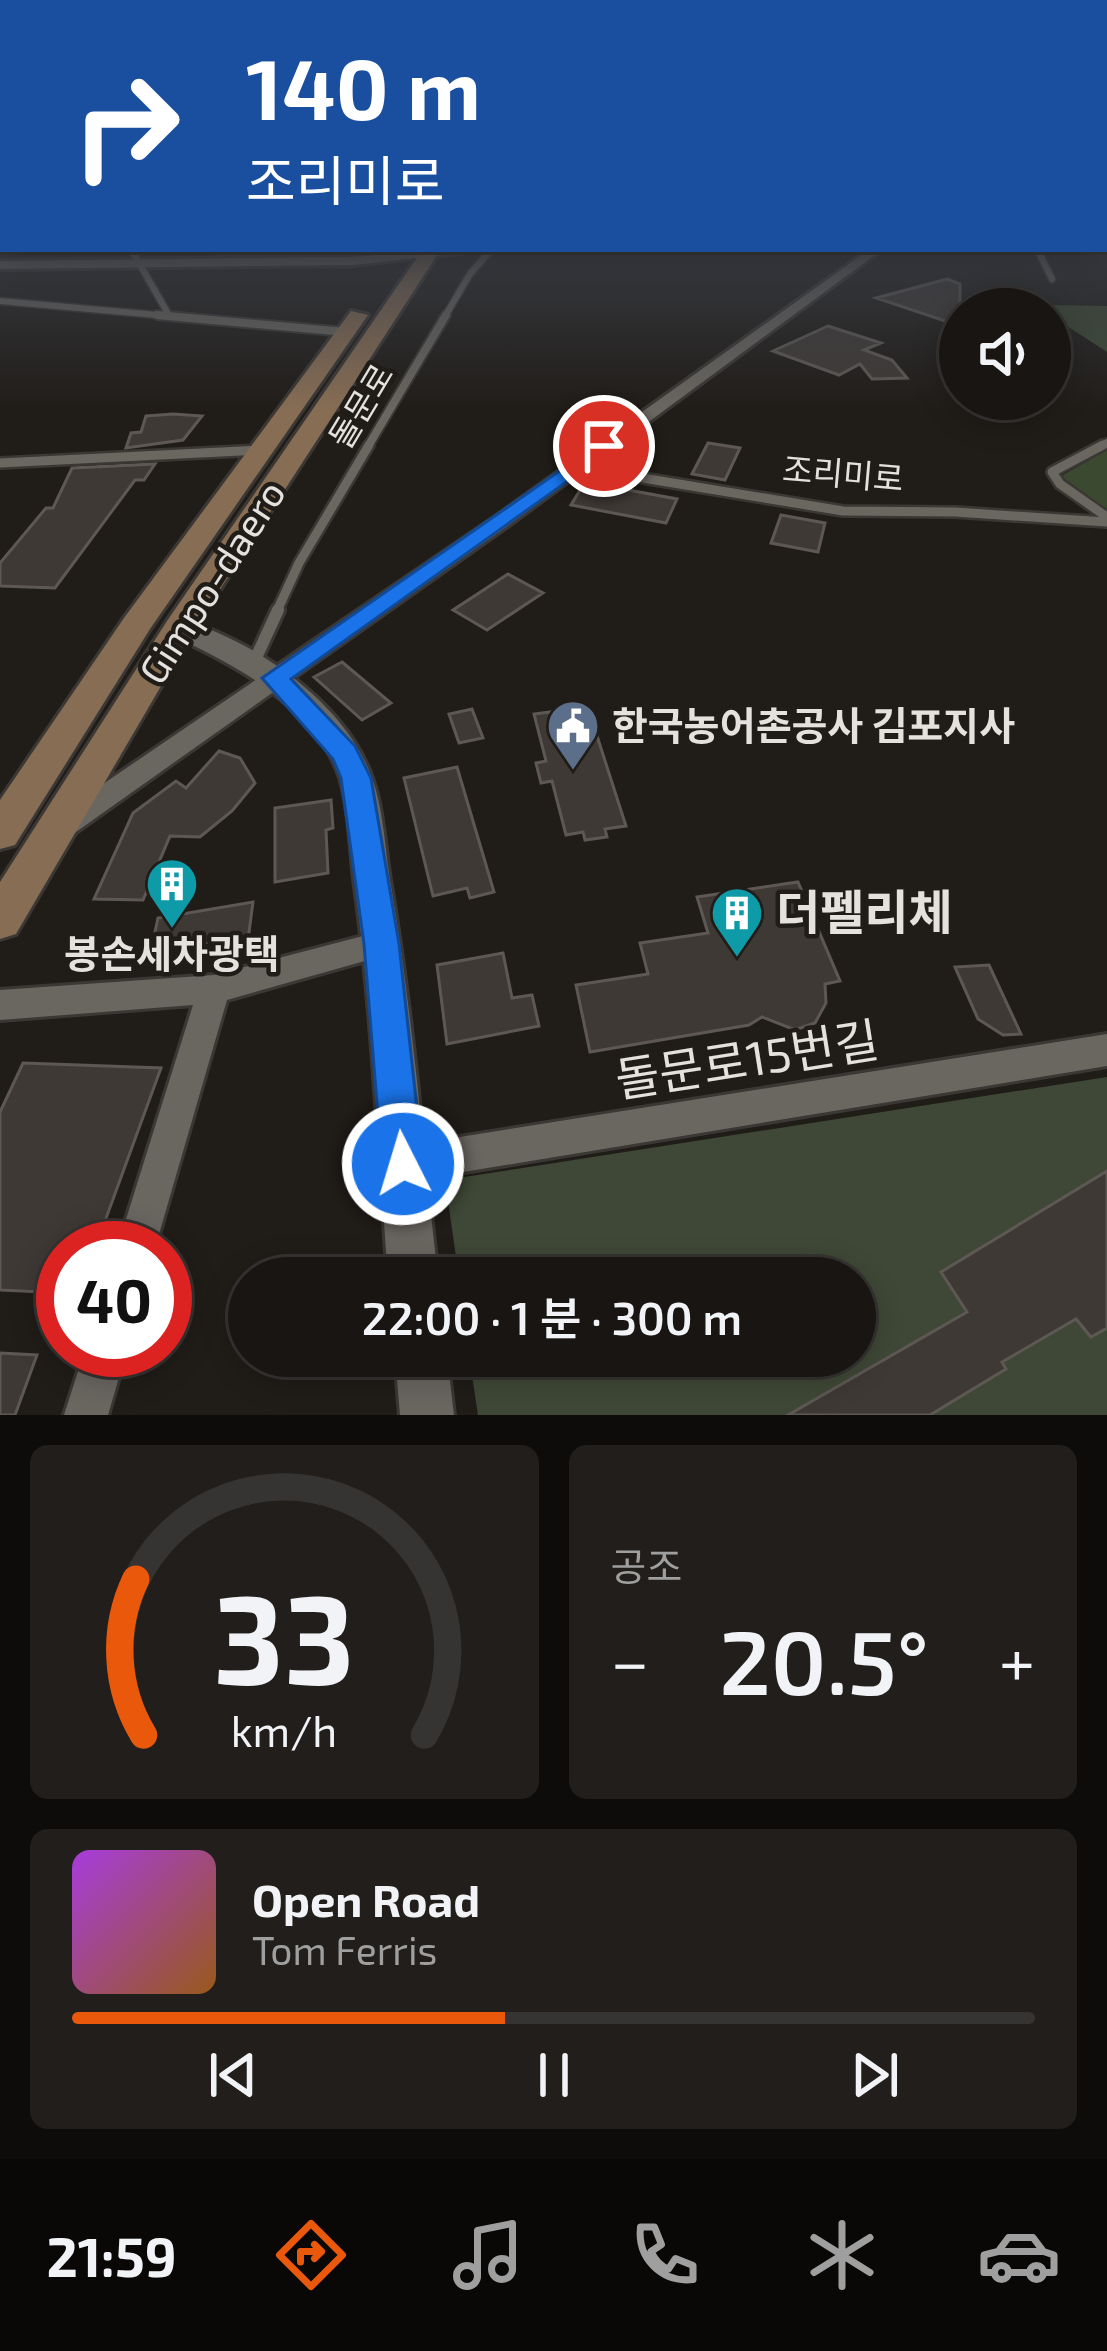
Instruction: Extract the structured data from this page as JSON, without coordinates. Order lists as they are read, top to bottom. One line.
{"streets":{"main road":["Gimpo-daero"],"street":["돌문로15번길"],"lane":["돌문로","조리미로"]},"places":{"public building":["한국농어촌공사 김포지사"],"building":["봉손세차광택","더펠리체"]},"page":{"turn":["140 m","조리미로"],"limit":"40","trip":"22:00 · 1 분 · 300 m","tile":"공조","heat":["−","20.5°","+"],"song":["Open Road","Tom Ferris"],"tabs":"21:59","gauge":["33","km/h"]}}
